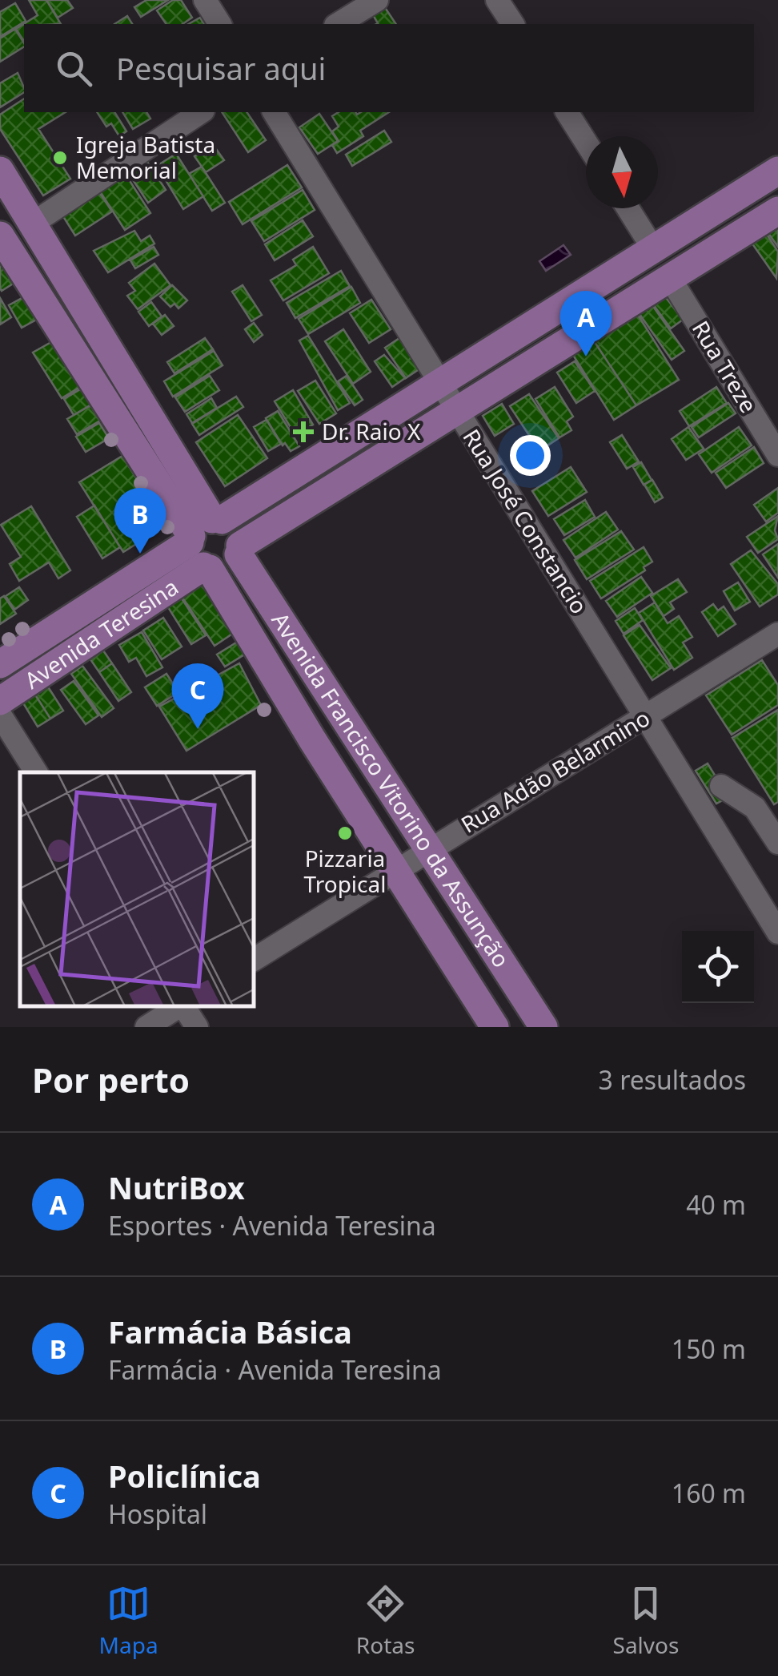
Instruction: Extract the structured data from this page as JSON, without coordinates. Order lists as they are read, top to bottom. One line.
{"streets":{"main road":["Avenida Teresina","Avenida Francisco Vitorino da Assunção"],"street":["Rua Treze","Rua José Constancio","Rua Adão Belarmino"]},"crossings":[["Rua José Constancio","Avenida Teresina"],["Rua José Constancio","Rua Adão Belarmino"],["Avenida Teresina","Avenida Francisco Vitorino da Assunção"],["Rua Adão Belarmino","Avenida Francisco Vitorino da Assunção"]],"places":{"other":["Igreja Batista Memorial","Pizzaria Tropical"],"health":["Dr. Raio X"]},"north":"bottom","page":{"search":"Pesquisar aqui","pins":["A","B","C"],"heading":["Por perto","3 resultados"],"list":[{"mark":"A","name":"NutriBox","note":"Esportes · Avenida Teresina","value":"40 m"},{"mark":"B","name":"Farmácia Básica","note":"Farmácia · Avenida Teresina","value":"150 m"},{"mark":"C","name":"Policlínica","note":"Hospital","value":"160 m"}],"nav":["Mapa","Rotas","Salvos"]}}
